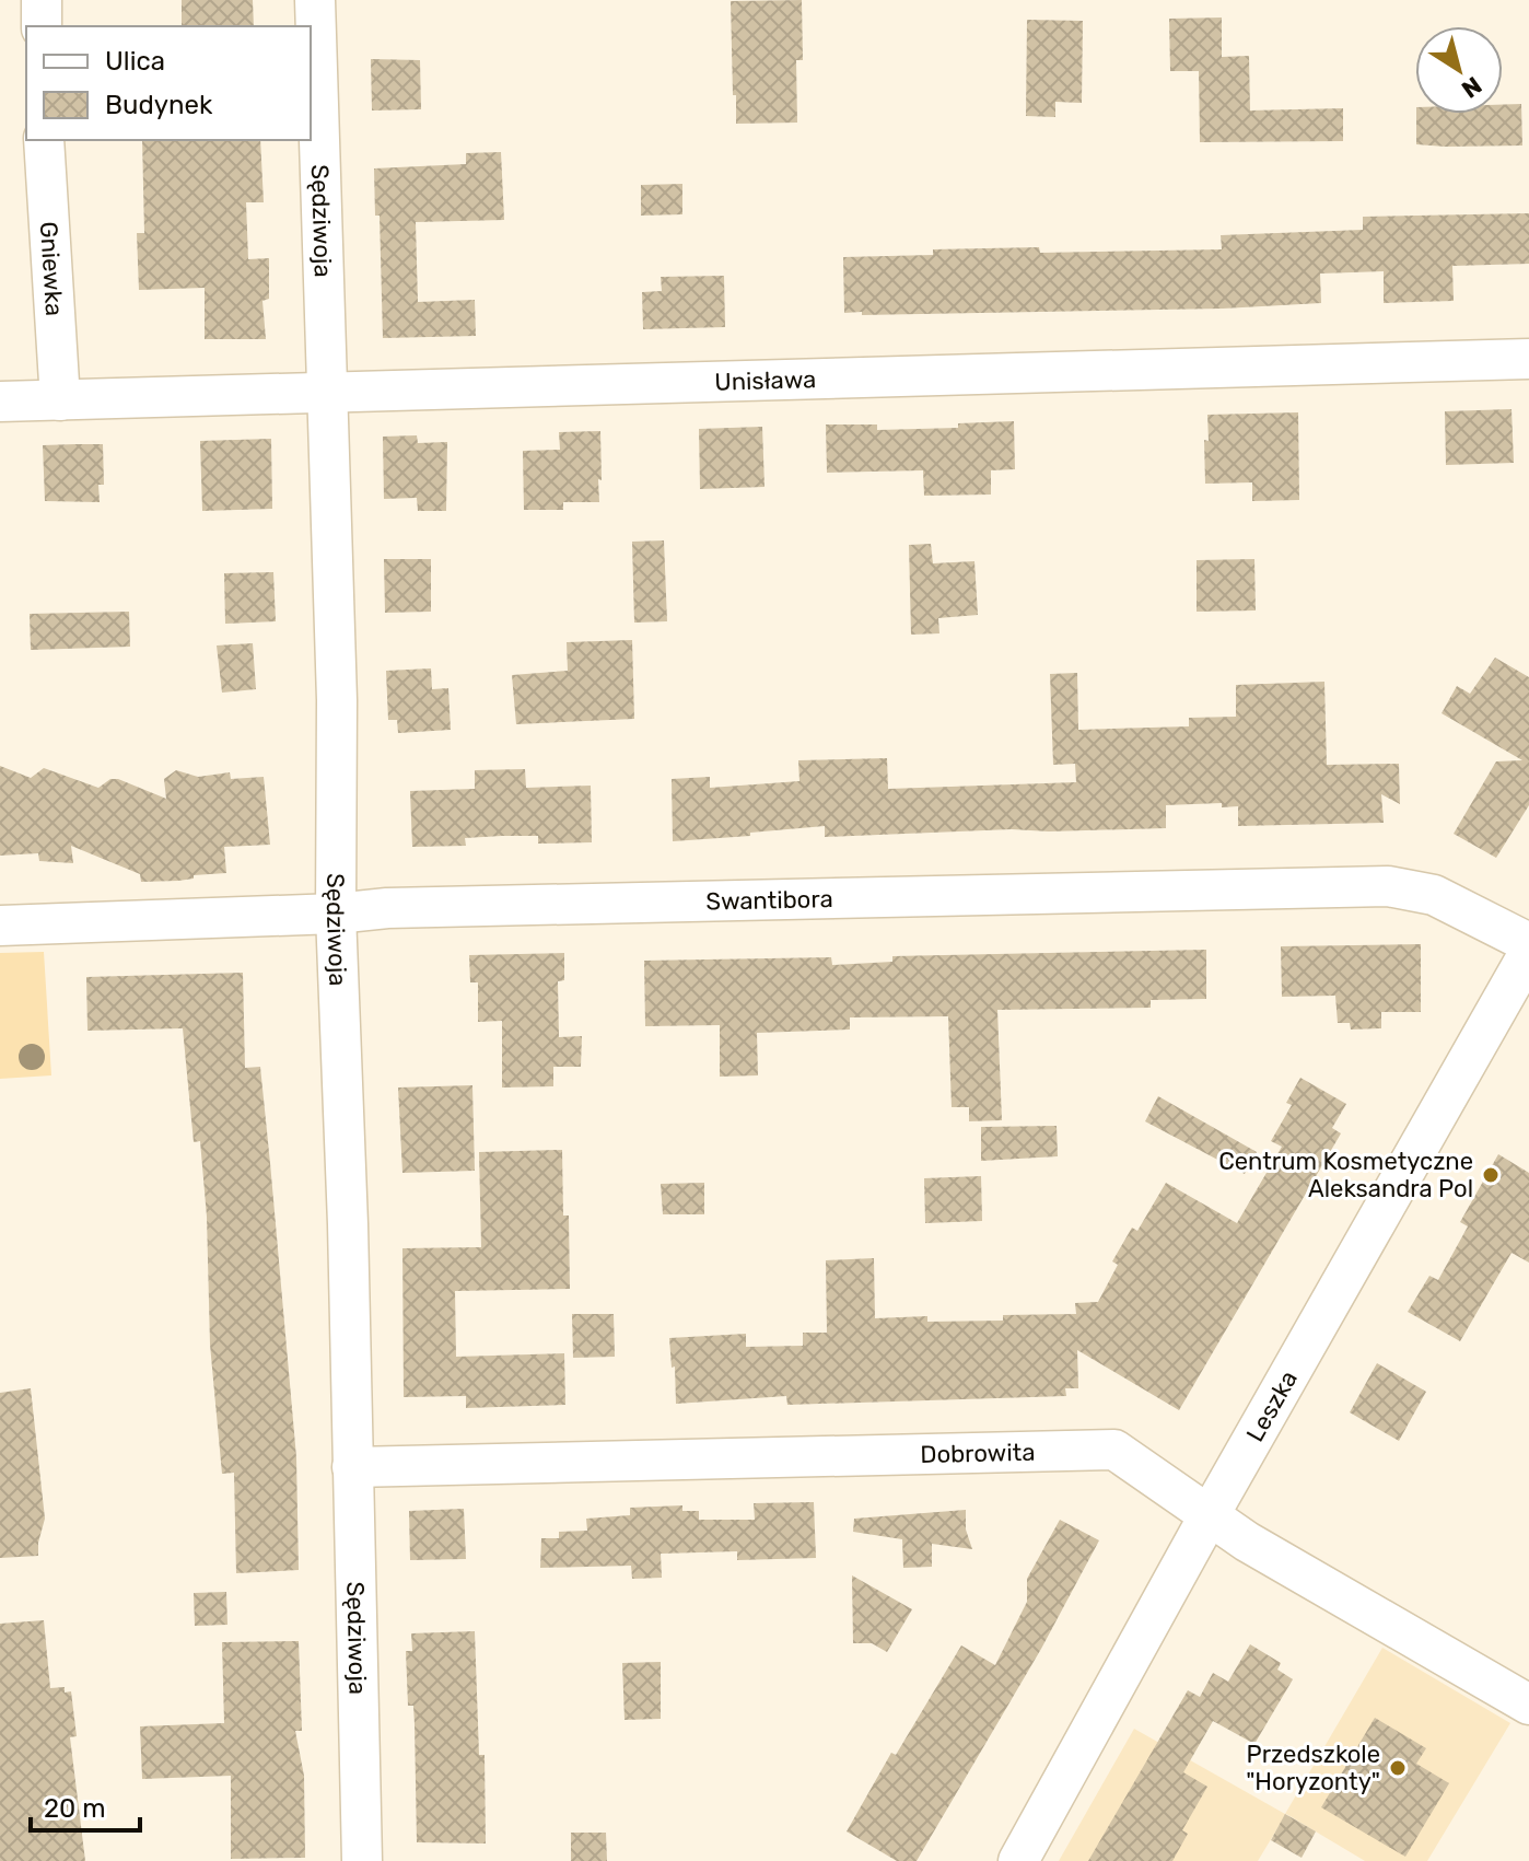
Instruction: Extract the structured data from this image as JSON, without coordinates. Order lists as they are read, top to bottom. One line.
{"streets":{"street":["Sędziwoja","Gniewka","Unisława","Swantibora","Leszka","Dobrowita"]},"crossings":[["Sędziwoja","Unisława"],["Sędziwoja","Swantibora"],["Sędziwoja","Dobrowita"],["Gniewka","Unisława"],["Leszka","Dobrowita"]],"places":["Centrum Kosmetyczne Aleksandra Pol","Przedszkole \"Horyzonty\""],"legend":["Ulica","Budynek"],"scale_bar":"20 m","north":"bottom right"}
